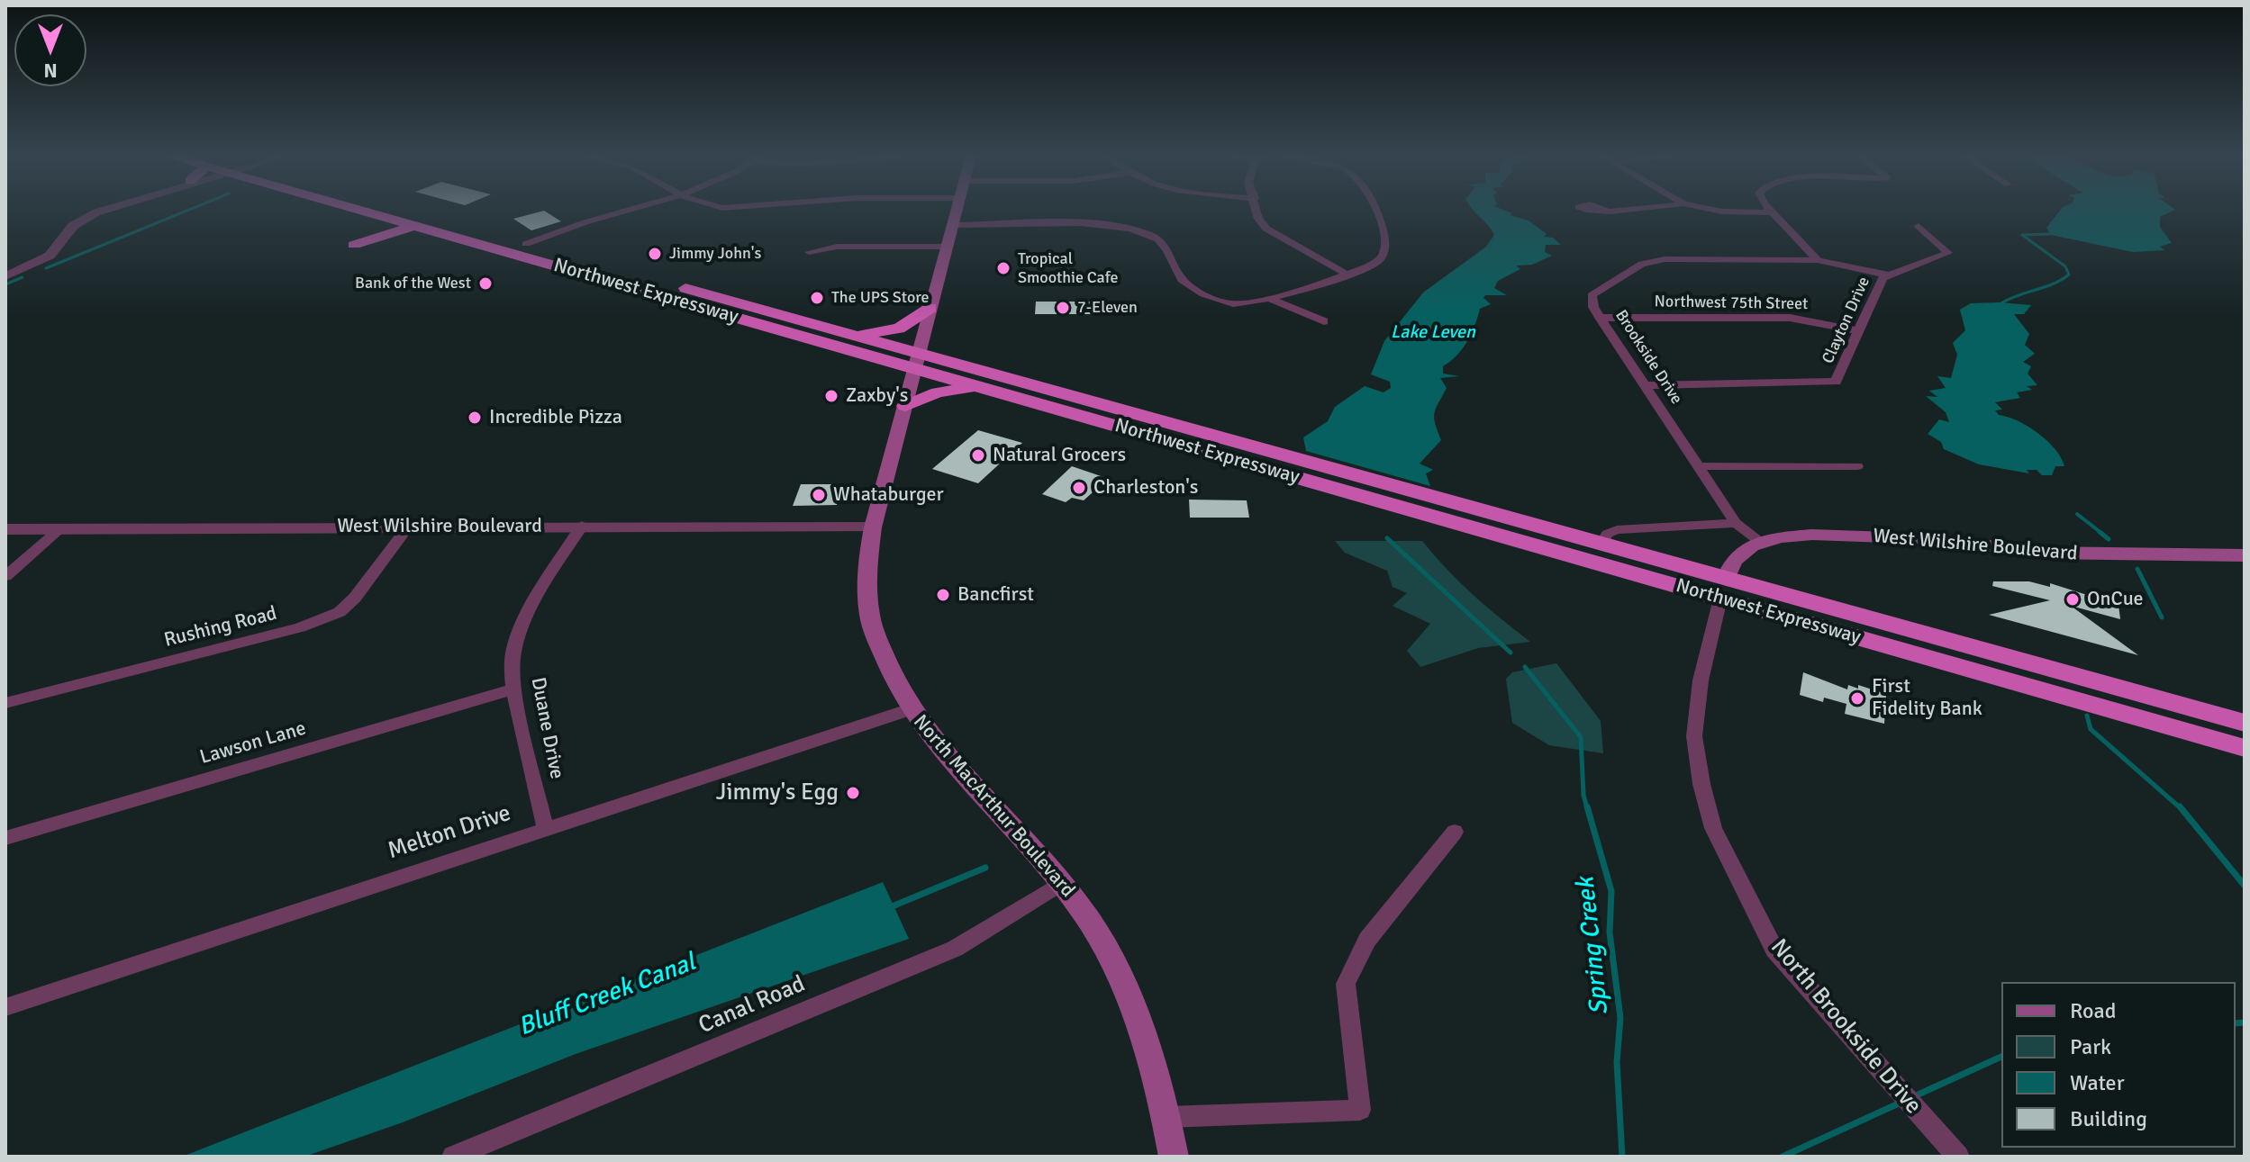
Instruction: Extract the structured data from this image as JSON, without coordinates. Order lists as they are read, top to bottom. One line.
{"streets":{"highway":["Northwest Expressway"],"main road":["West Wilshire Boulevard","North MacArthur Boulevard"],"street":["Northwest 75th Street","Clayton Drive","Brookside Drive","Rushing Road","Duane Drive","Lawson Lane","Melton Drive","Canal Road","North Brookside Drive"]},"crossings":[["Northwest Expressway","West Wilshire Boulevard"],["Northwest Expressway","North MacArthur Boulevard"],["Northwest Expressway","North Brookside Drive"],["Northwest 75th Street","Clayton Drive"],["Northwest 75th Street","Brookside Drive"],["Clayton Drive","Brookside Drive"],["Brookside Drive","West Wilshire Boulevard"],["West Wilshire Boulevard","Rushing Road"],["West Wilshire Boulevard","Duane Drive"],["West Wilshire Boulevard","North MacArthur Boulevard"],["West Wilshire Boulevard","North Brookside Drive"],["Duane Drive","Lawson Lane"],["Duane Drive","Melton Drive"],["North MacArthur Boulevard","Melton Drive"],["North MacArthur Boulevard","Canal Road"]],"water":["Lake Leven","Spring Creek","Bluff Creek Canal"],"places":["Jimmy John's","Tropical Smoothie Cafe","Bank of the West","The UPS Store","7-Eleven","Zaxby's","Incredible Pizza","Natural Grocers","Charleston's","Whataburger","Bancfirst","OnCue","First Fidelity Bank","Jimmy's Egg"],"legend":["Road","Park","Water","Building"],"north":"bottom"}
